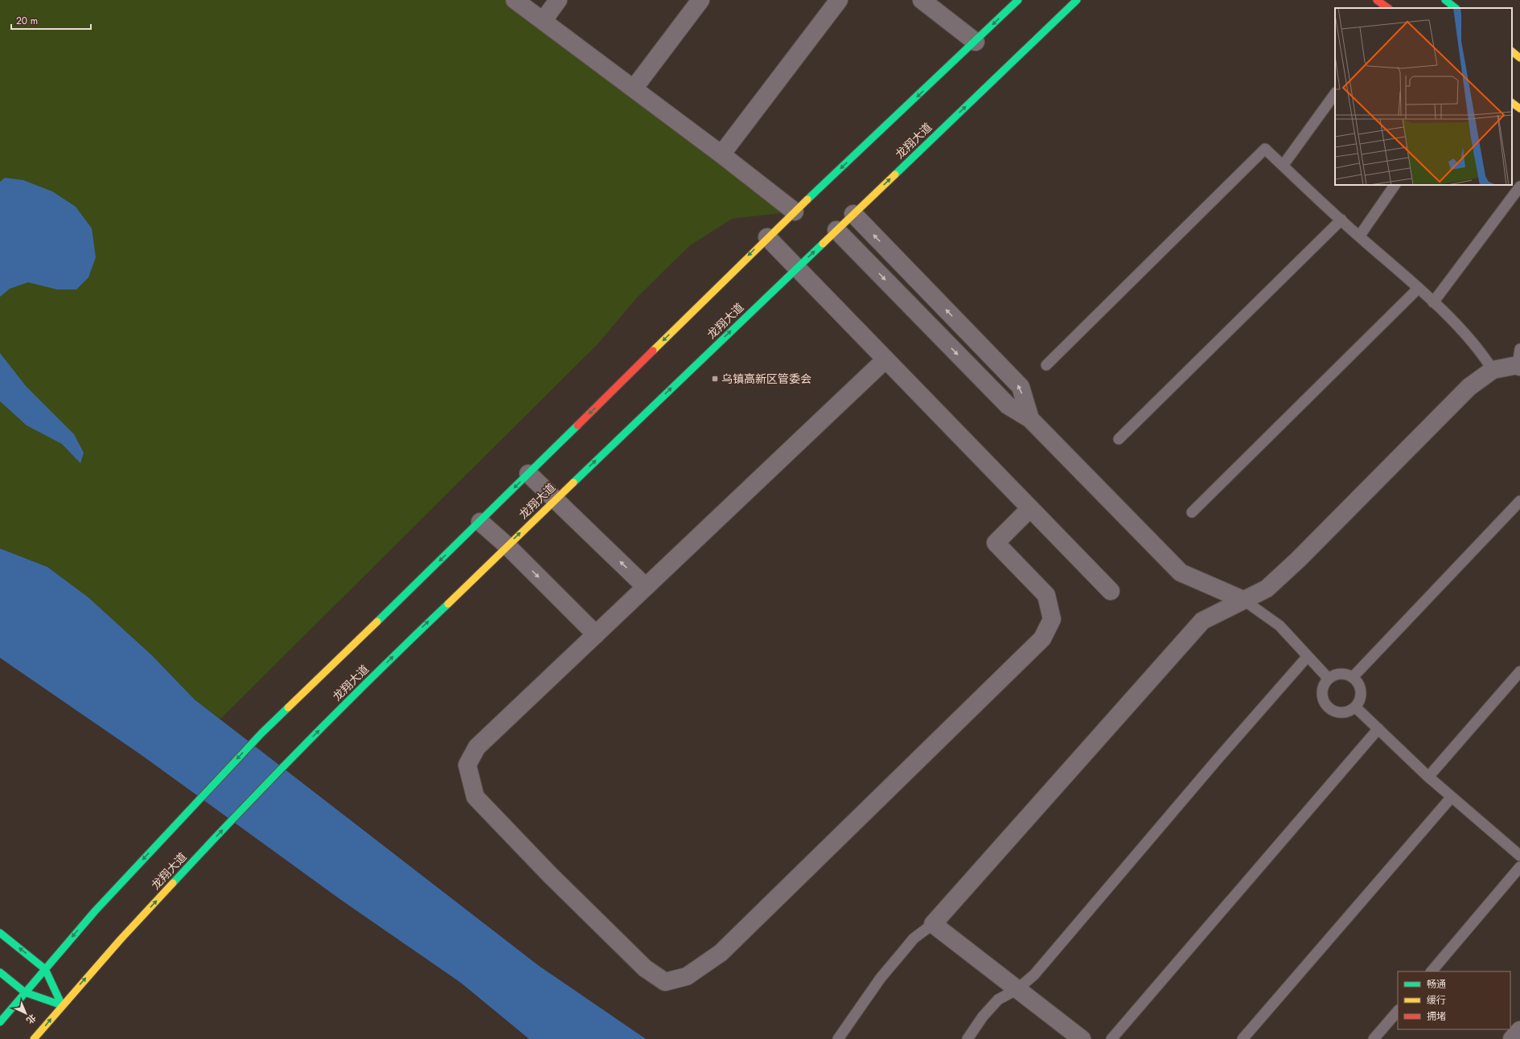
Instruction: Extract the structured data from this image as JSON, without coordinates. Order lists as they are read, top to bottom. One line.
{"streets":{"main road":["龙翔大道"]},"places":{"transit":["乌镇高新区管委会"]},"legend":["畅通","缓行","拥堵"],"scale_bar":"20 m","north":"bottom right"}
